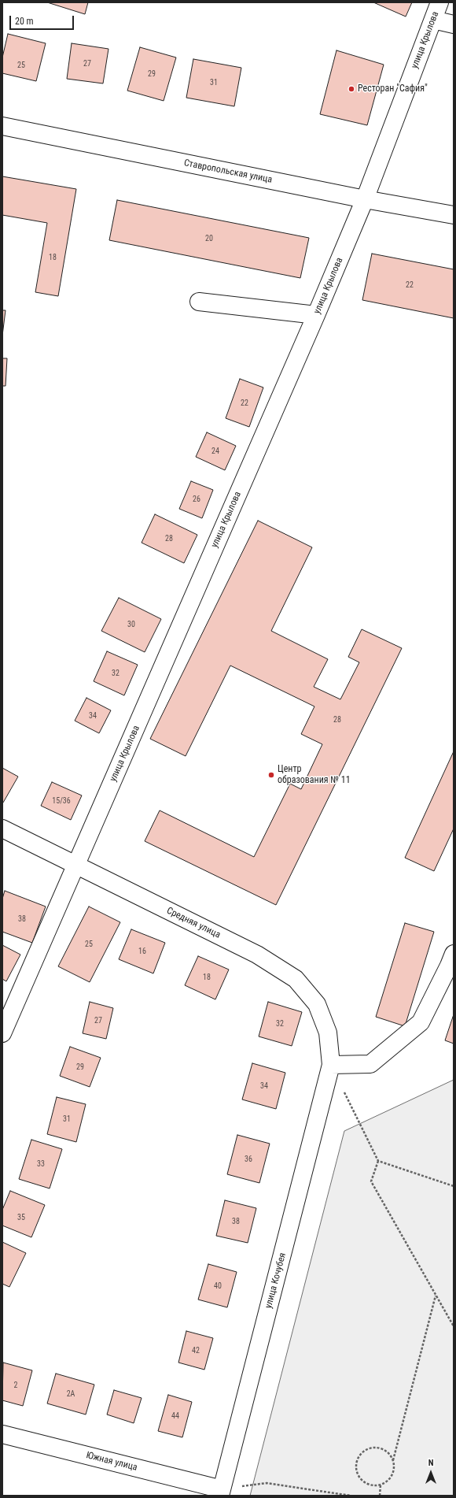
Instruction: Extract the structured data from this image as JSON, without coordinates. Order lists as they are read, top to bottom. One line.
{"streets":{"main road":["улица Крылова","Ставропольская улица","Средняя улица","улица Кочубея","Южная улица"]},"crossings":[["улица Крылова","Ставропольская улица"],["улица Крылова","Средняя улица"],["Средняя улица","улица Кочубея"],["улица Кочубея","Южная улица"]],"places":["Ресторан \"Сафия\"","Центр образования № 11"],"house_numbers":["27","25","29","31","20","18","22","22","24","26","28","30","32","34","28","15/36","38","25","16","18","27","32","29","34","31","36","33","35","38","40","42","2","2А","44"],"scale_bar":"20 m","north":"top"}
